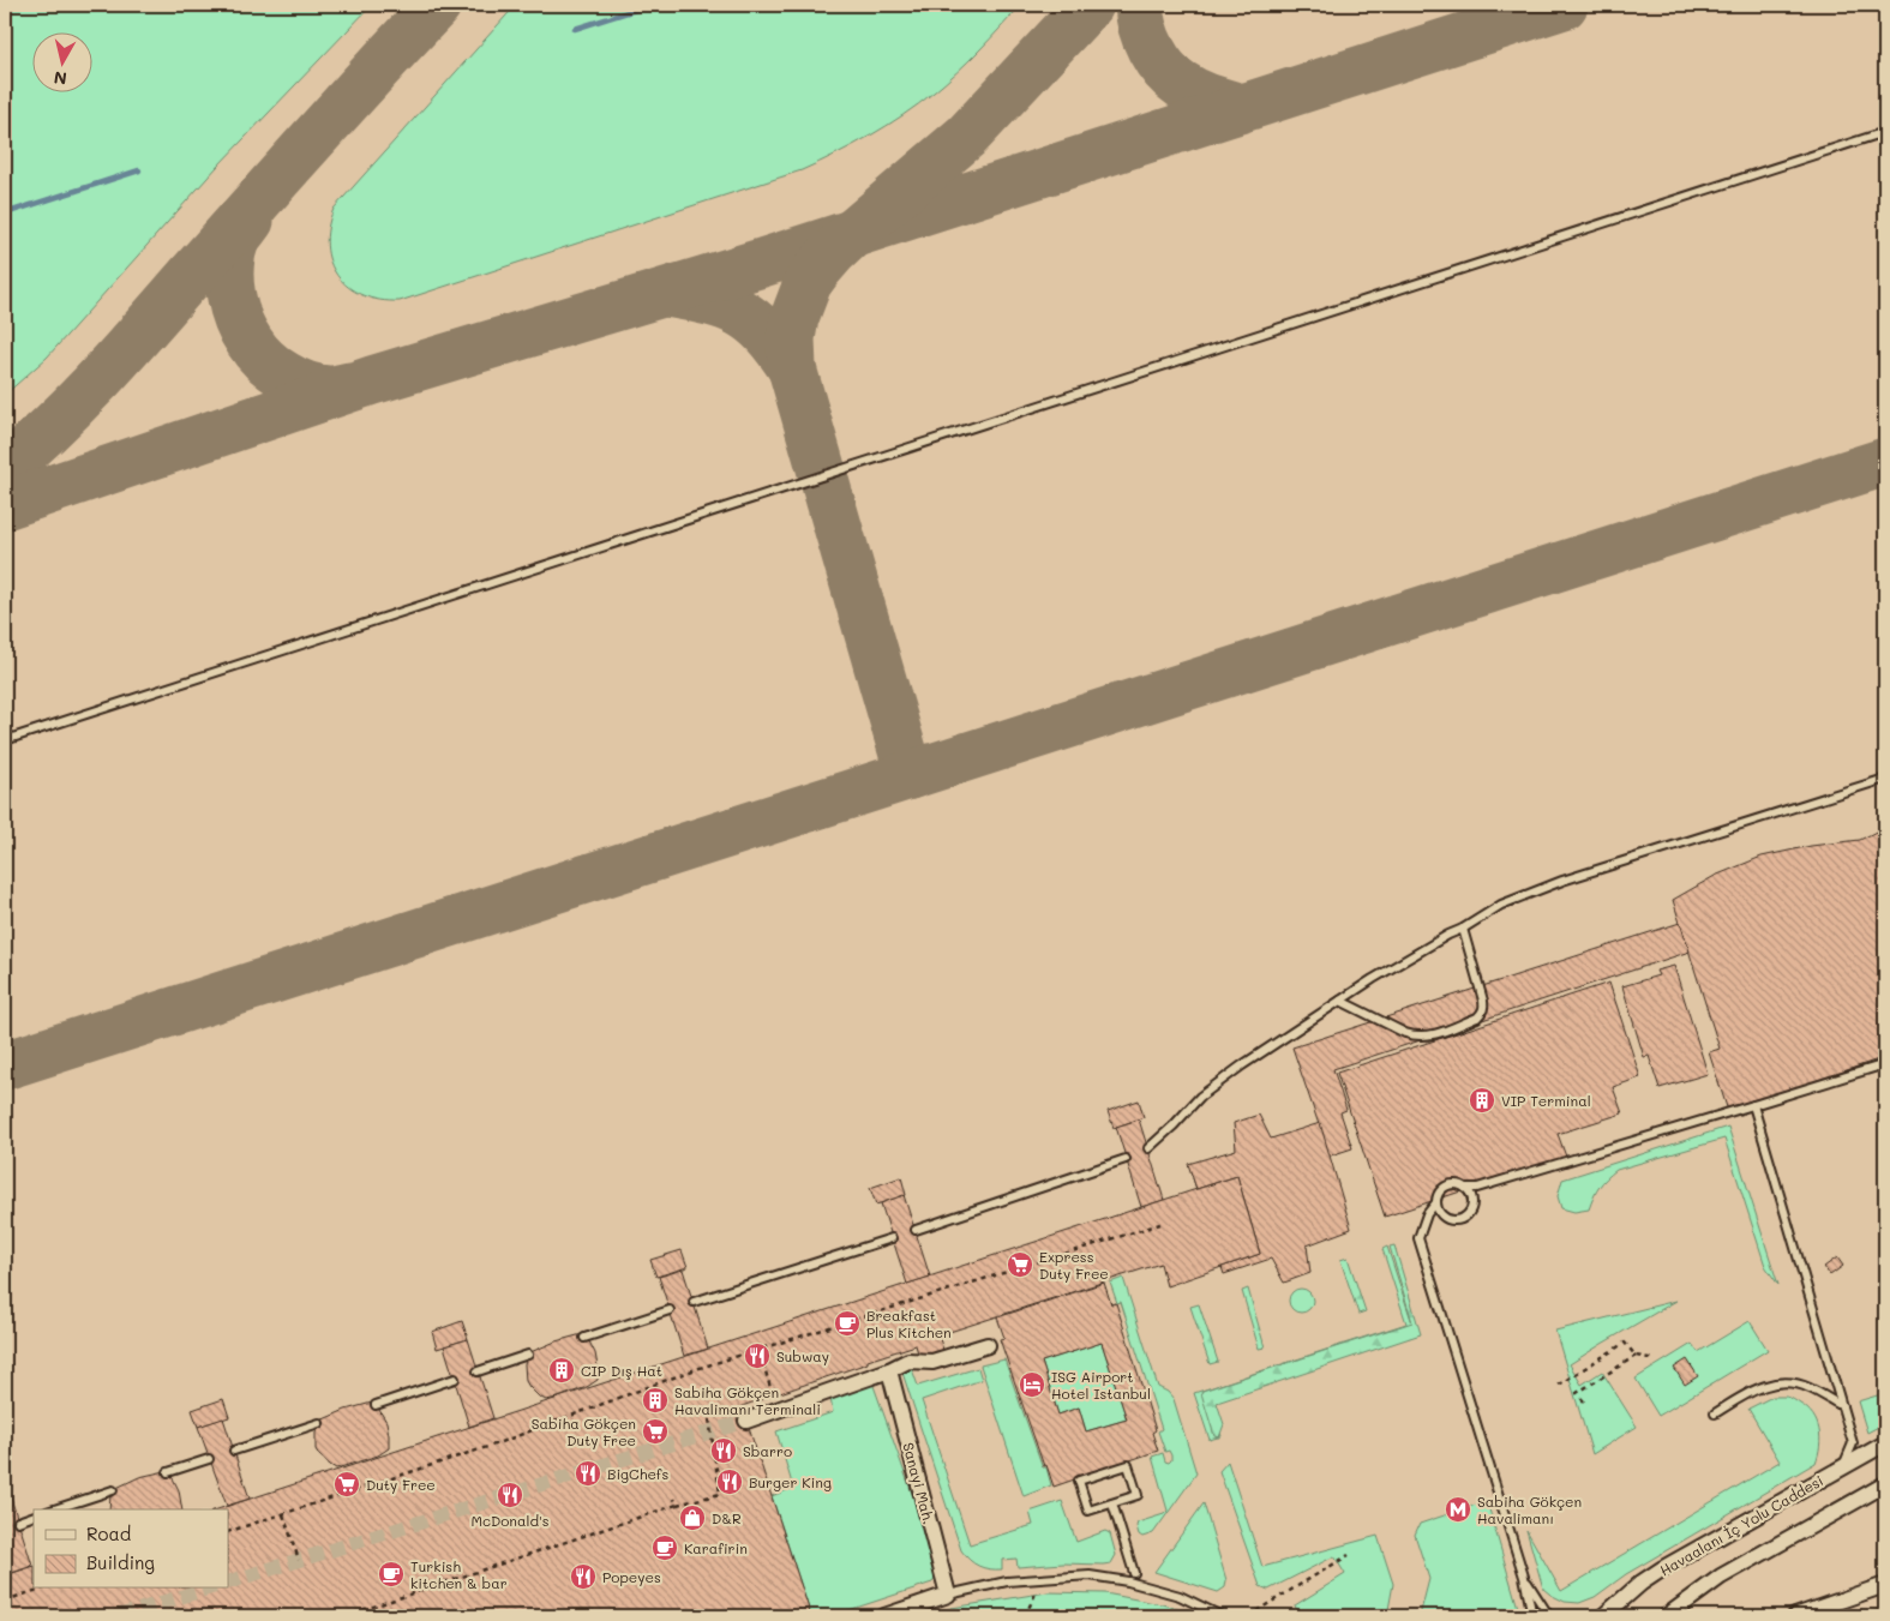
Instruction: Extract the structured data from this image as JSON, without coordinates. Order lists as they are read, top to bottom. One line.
{"streets":{"street":["Sanayi Mah.","Havaalanı İç Yolu Caddesi"]},"places":{"building":["VIP Terminal","CIP Dış Hat","Sabiha Gökçen Havalimanı Terminali"],"supermarket":["Express Duty Free","Sabiha Gökçen Duty Free","Duty Free"],"cafe":["Breakfast Plus Kitchen","Karafirin","Turkish kitchen & bar"],"restaurant":["Subway","Sbarro","BigChefs","Burger King","McDonald's","Popeyes"],"hotel":["ISG Airport Hotel Istanbul"],"metro station":["Sabiha Gökçen Havalimanı"],"shop":["D&R"]},"legend":["Road","Building"],"north":"bottom"}
